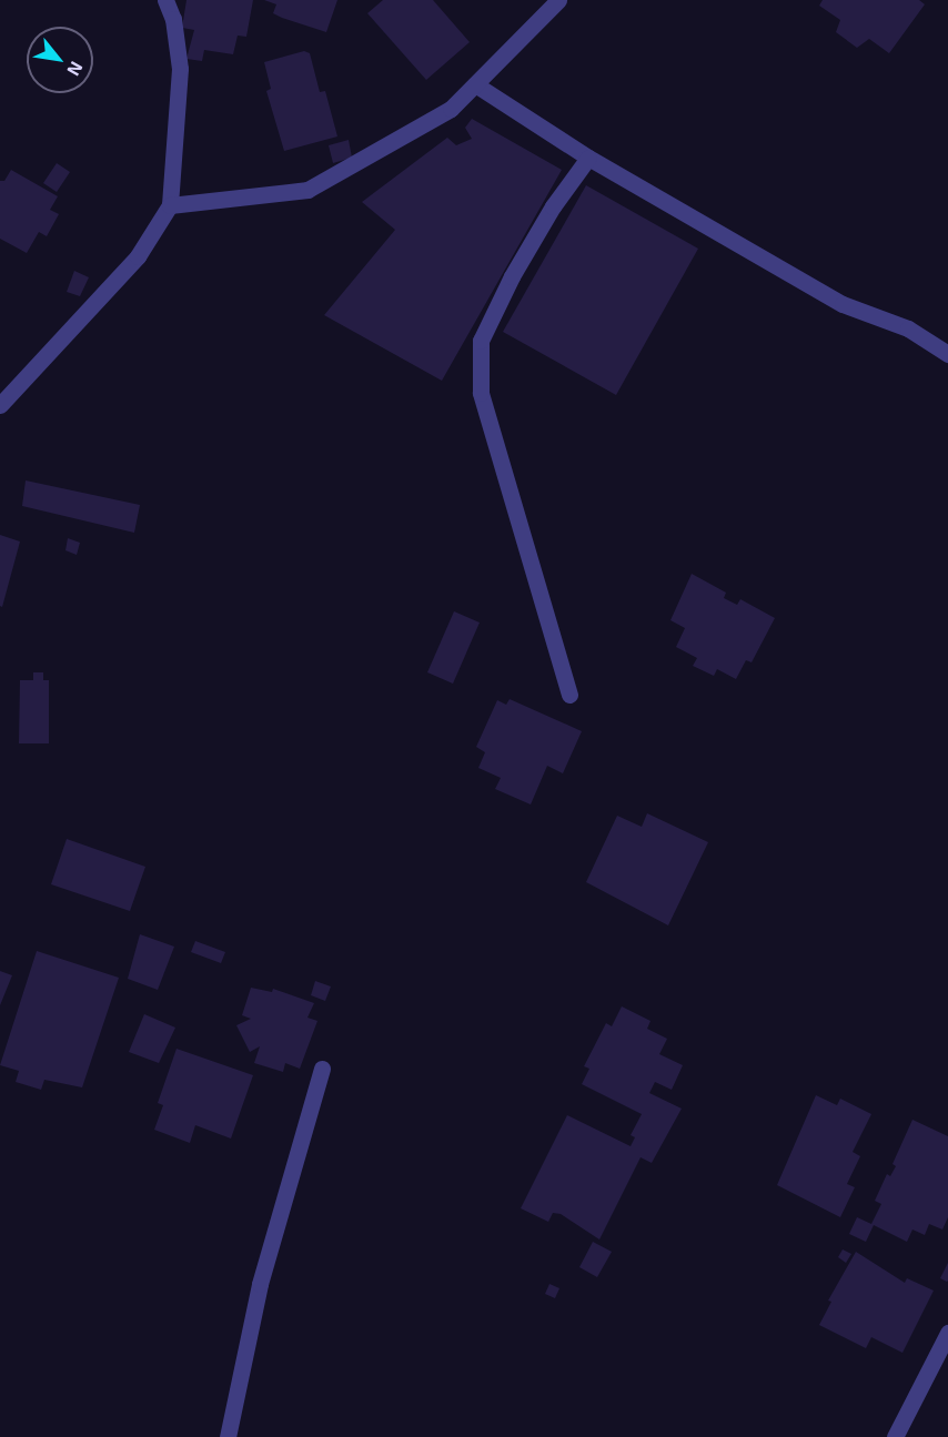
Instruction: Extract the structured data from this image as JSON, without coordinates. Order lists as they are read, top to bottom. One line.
{"north":"bottom right"}
